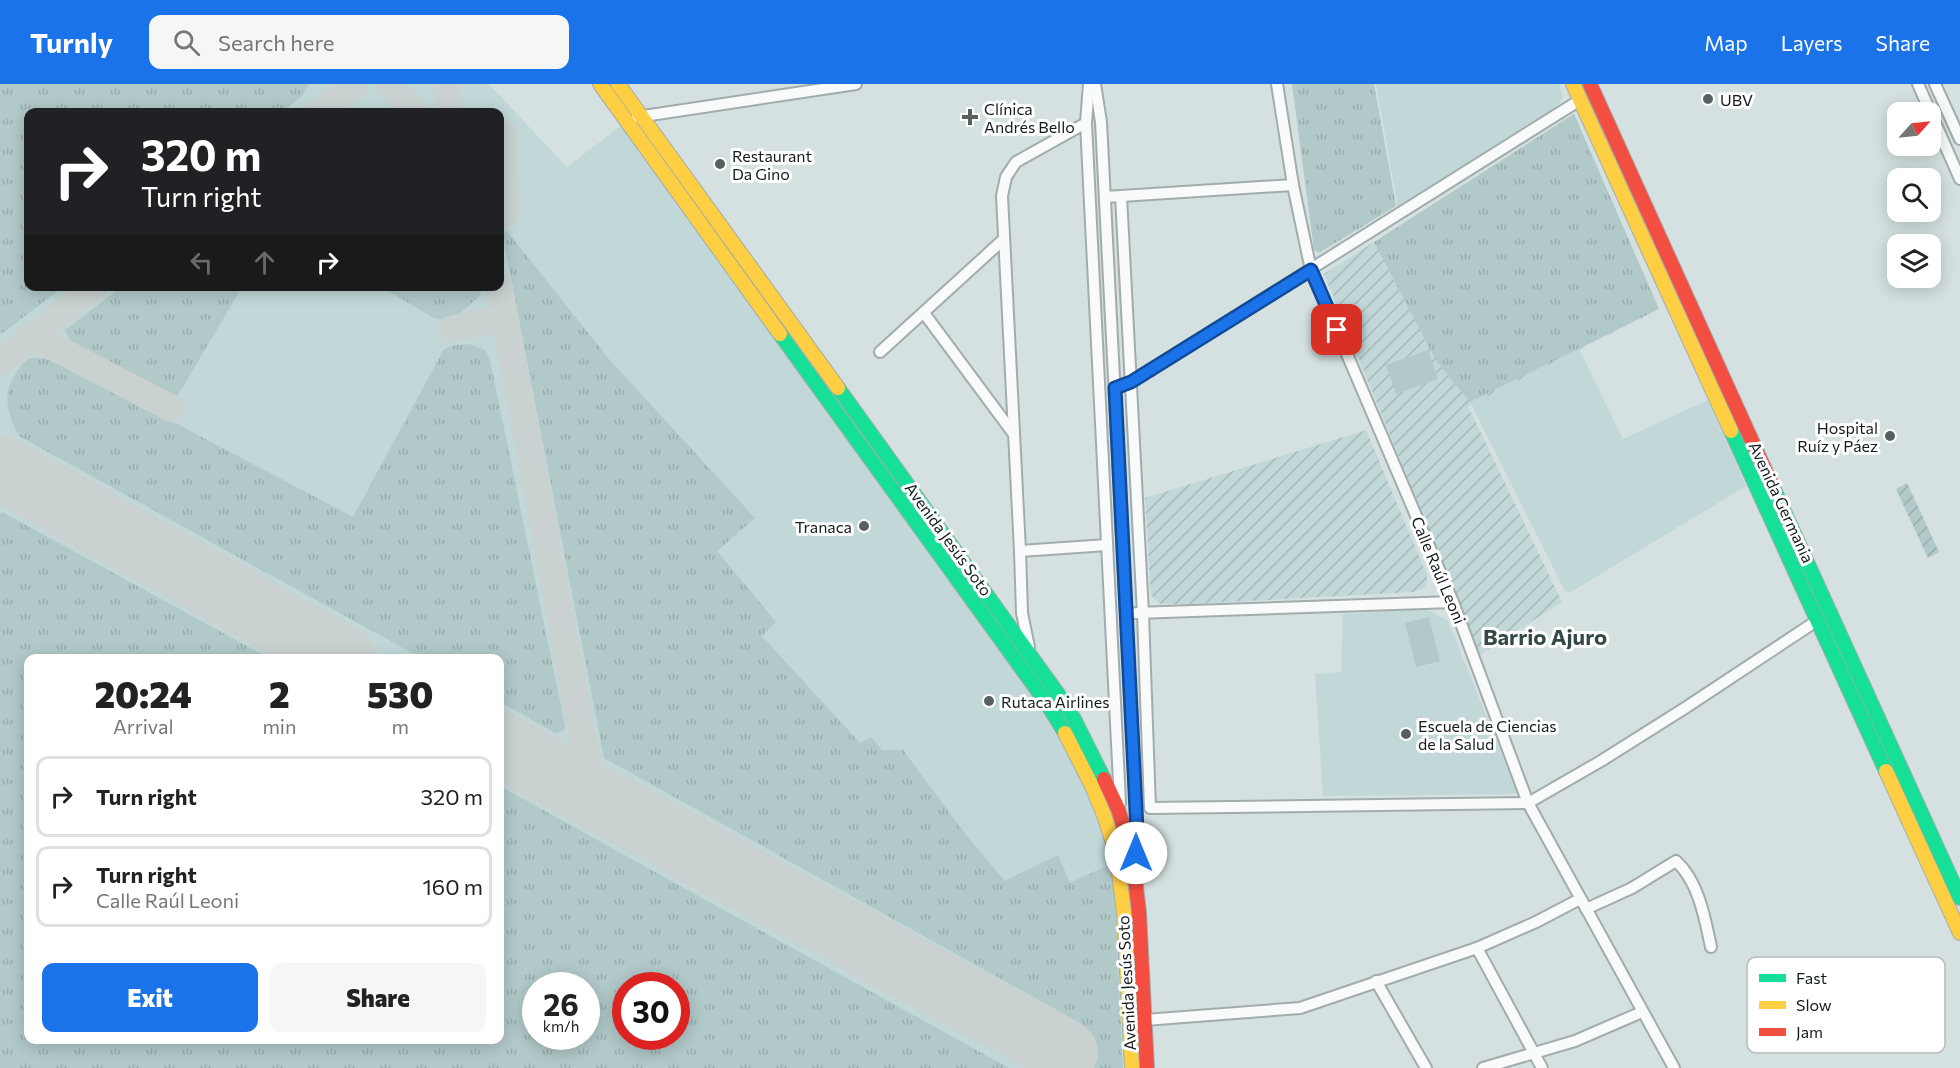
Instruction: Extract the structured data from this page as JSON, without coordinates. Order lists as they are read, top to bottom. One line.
{"streets":{"main road":["Avenida Germania","Avenida Jesús Soto"],"street":["Calle Raúl Leoni"]},"districts":["Barrio Ajuro"],"places":{"other":["UBV","Restaurant Da Gino","Hospital Ruíz y Páez","Tranaca","Rutaca Airlines","Escuela de Ciencias de la Salud"],"health":["Clínica Andrés Bello"]},"legend":["Fast","Slow","Jam"],"north":"top right","page":{"header":"Turnly","search":"Search here","nav":["Map","Layers","Share"],"turn":["320 m","Turn right"],"eta":["20:24","Arrival","2","min","530","m"],"list":[{"name":"Turn right","value":"320 m"},{"name":"Turn right","note":"Calle Raúl Leoni","value":"160 m"}],"buttons":["Exit","Share"],"speed":"26 km/h","limit":"30"}}
